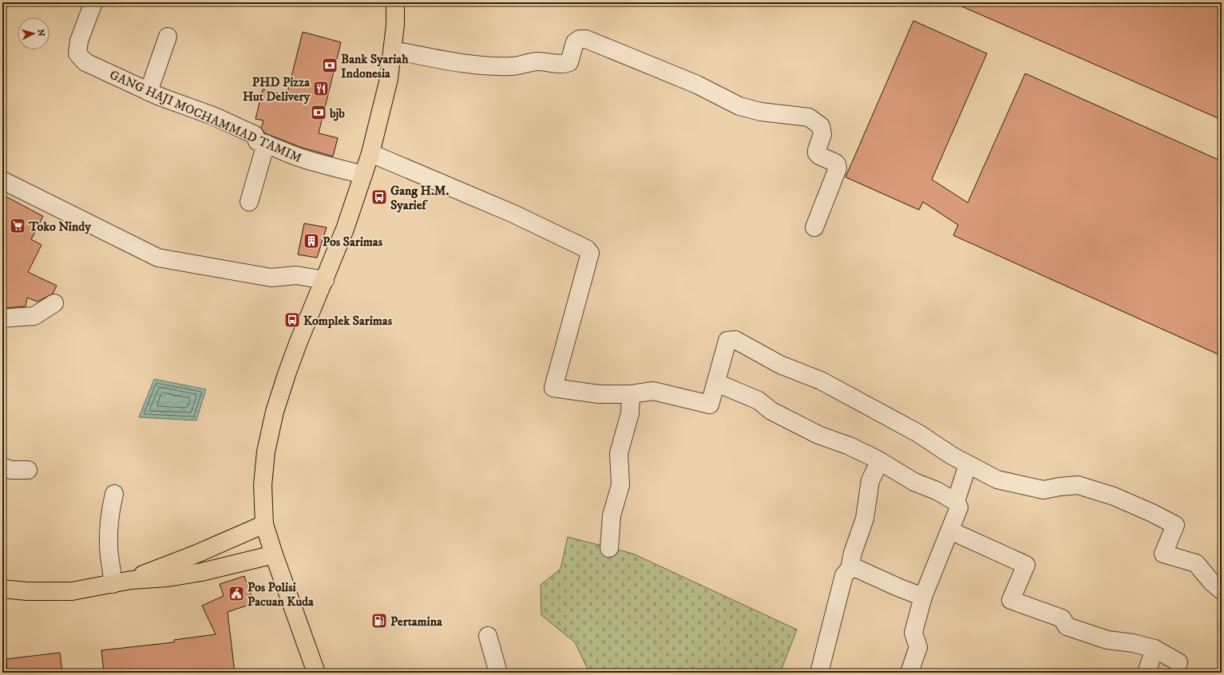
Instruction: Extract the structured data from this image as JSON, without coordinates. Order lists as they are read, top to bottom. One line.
{"streets":{"street":["GANG HAJI MOCHAMMAD TAMIM"]},"places":{"bank":["Bank Syariah Indonesia","bjb"],"restaurant":["PHD Pizza Hut Delivery"],"bus stop":["Gang H.M. Syarief","Komplek Sarimas"],"supermarket":["Toko Nindy"],"building":["Pos Sarimas"],"public building":["Pos Polisi Pacuan Kuda"],"fuel station":["Pertamina"]},"north":"right"}
